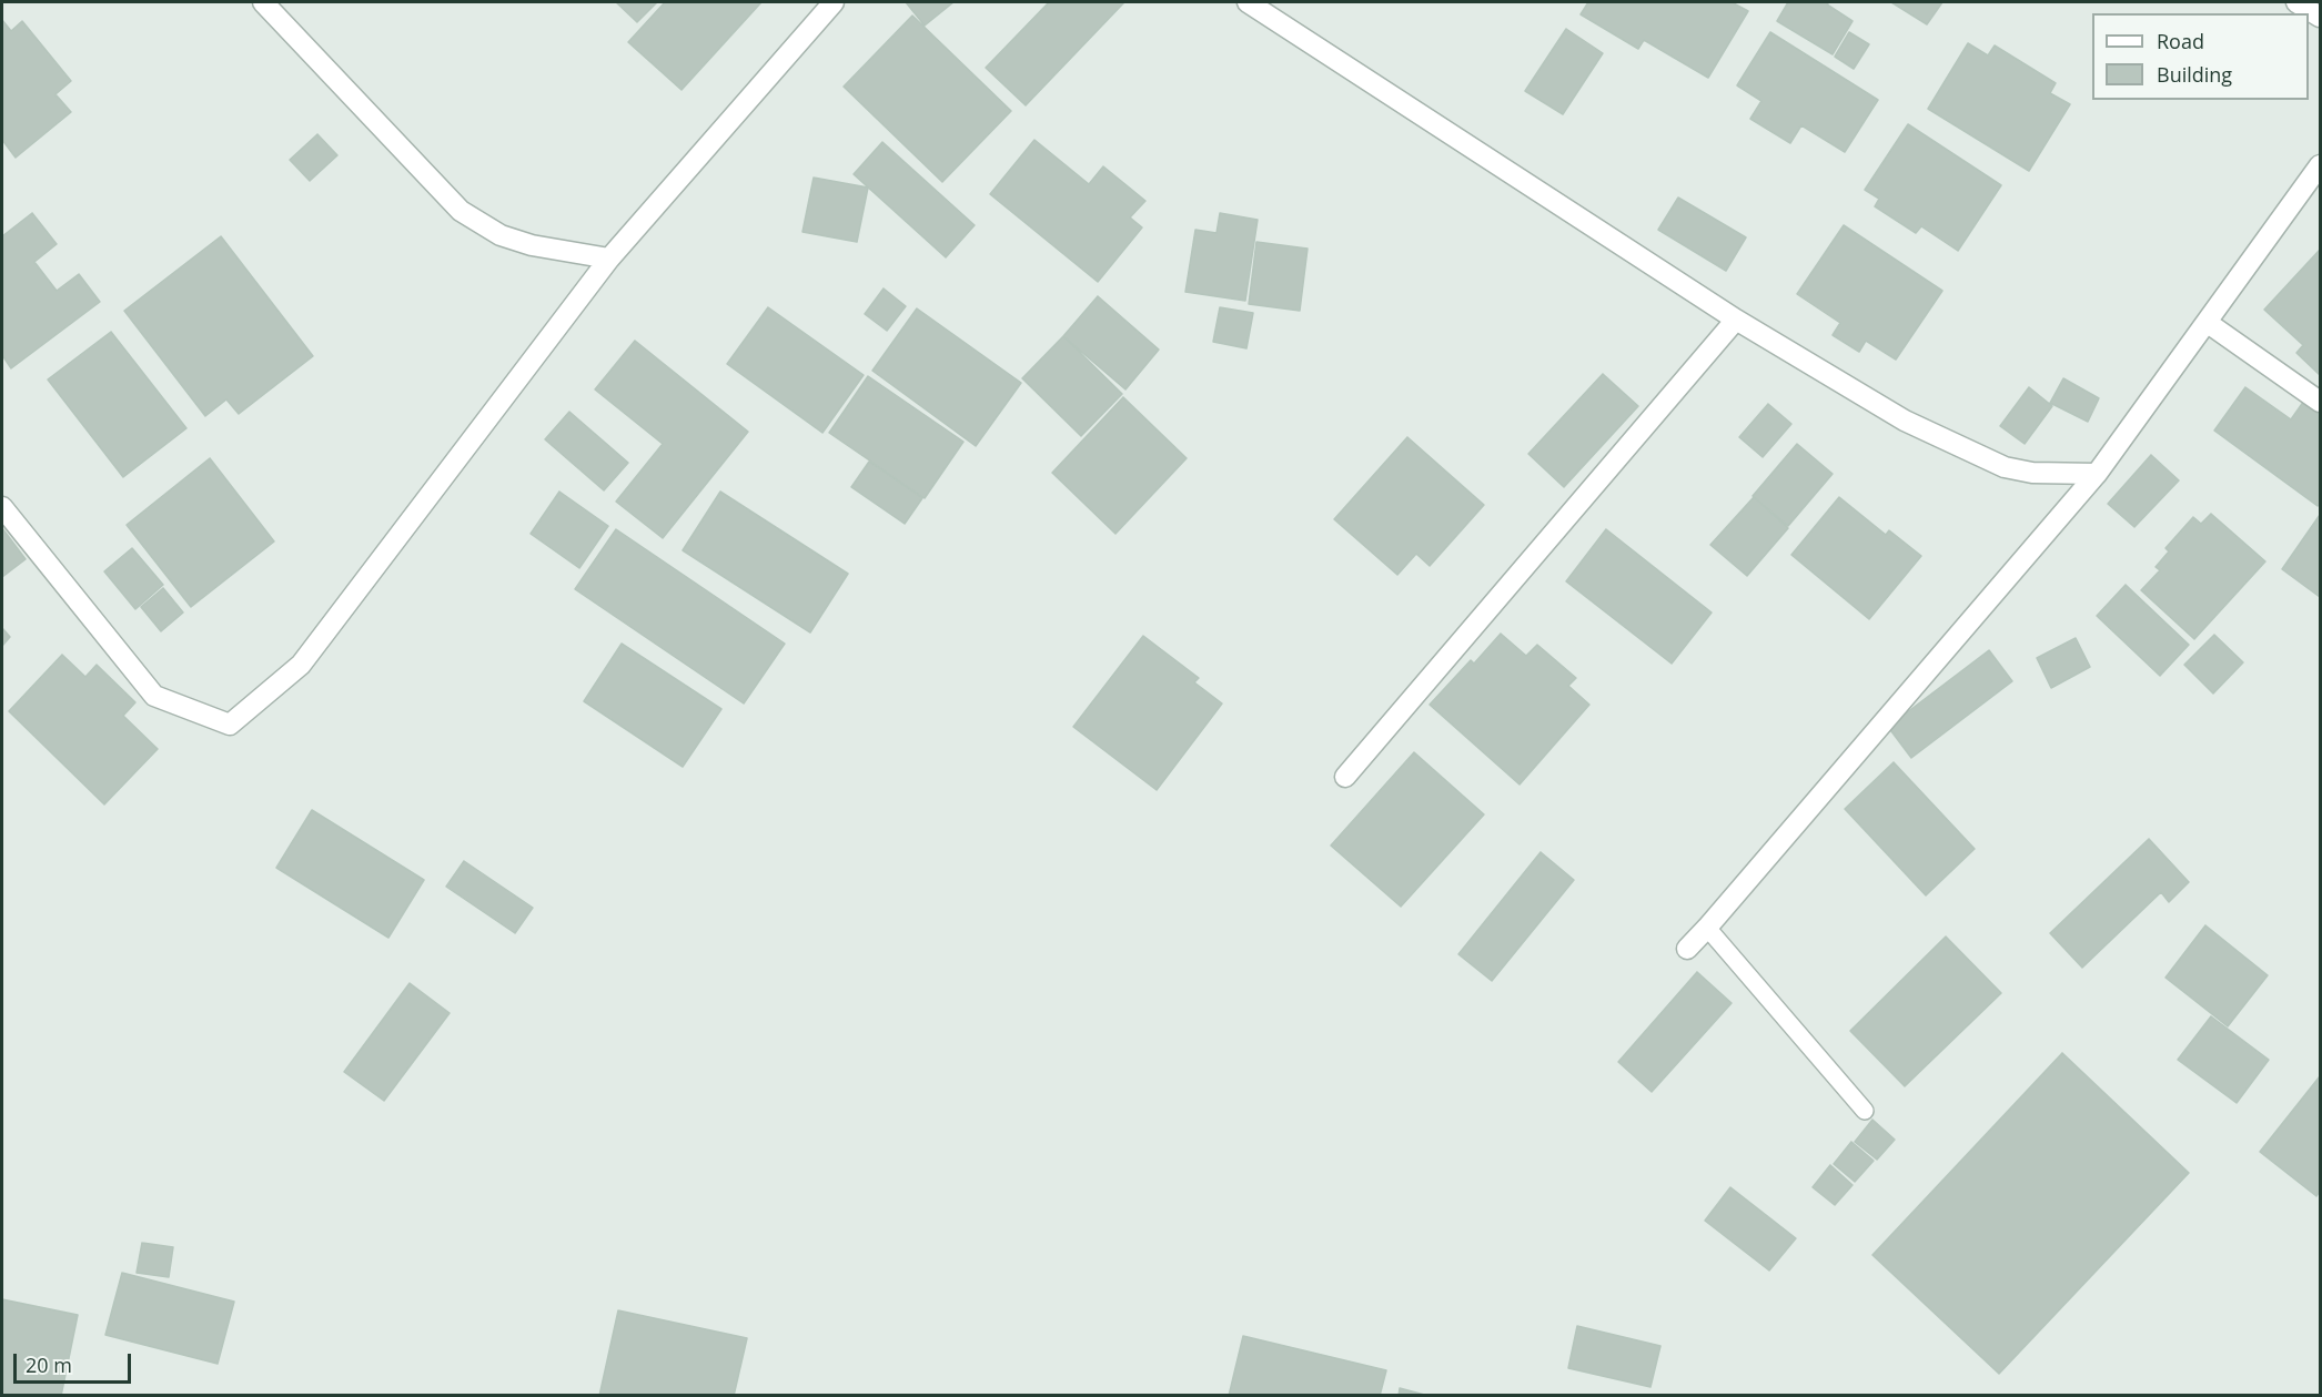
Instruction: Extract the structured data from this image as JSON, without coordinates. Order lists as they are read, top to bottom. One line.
{"legend":["Road","Building"],"scale_bar":"20 m"}
